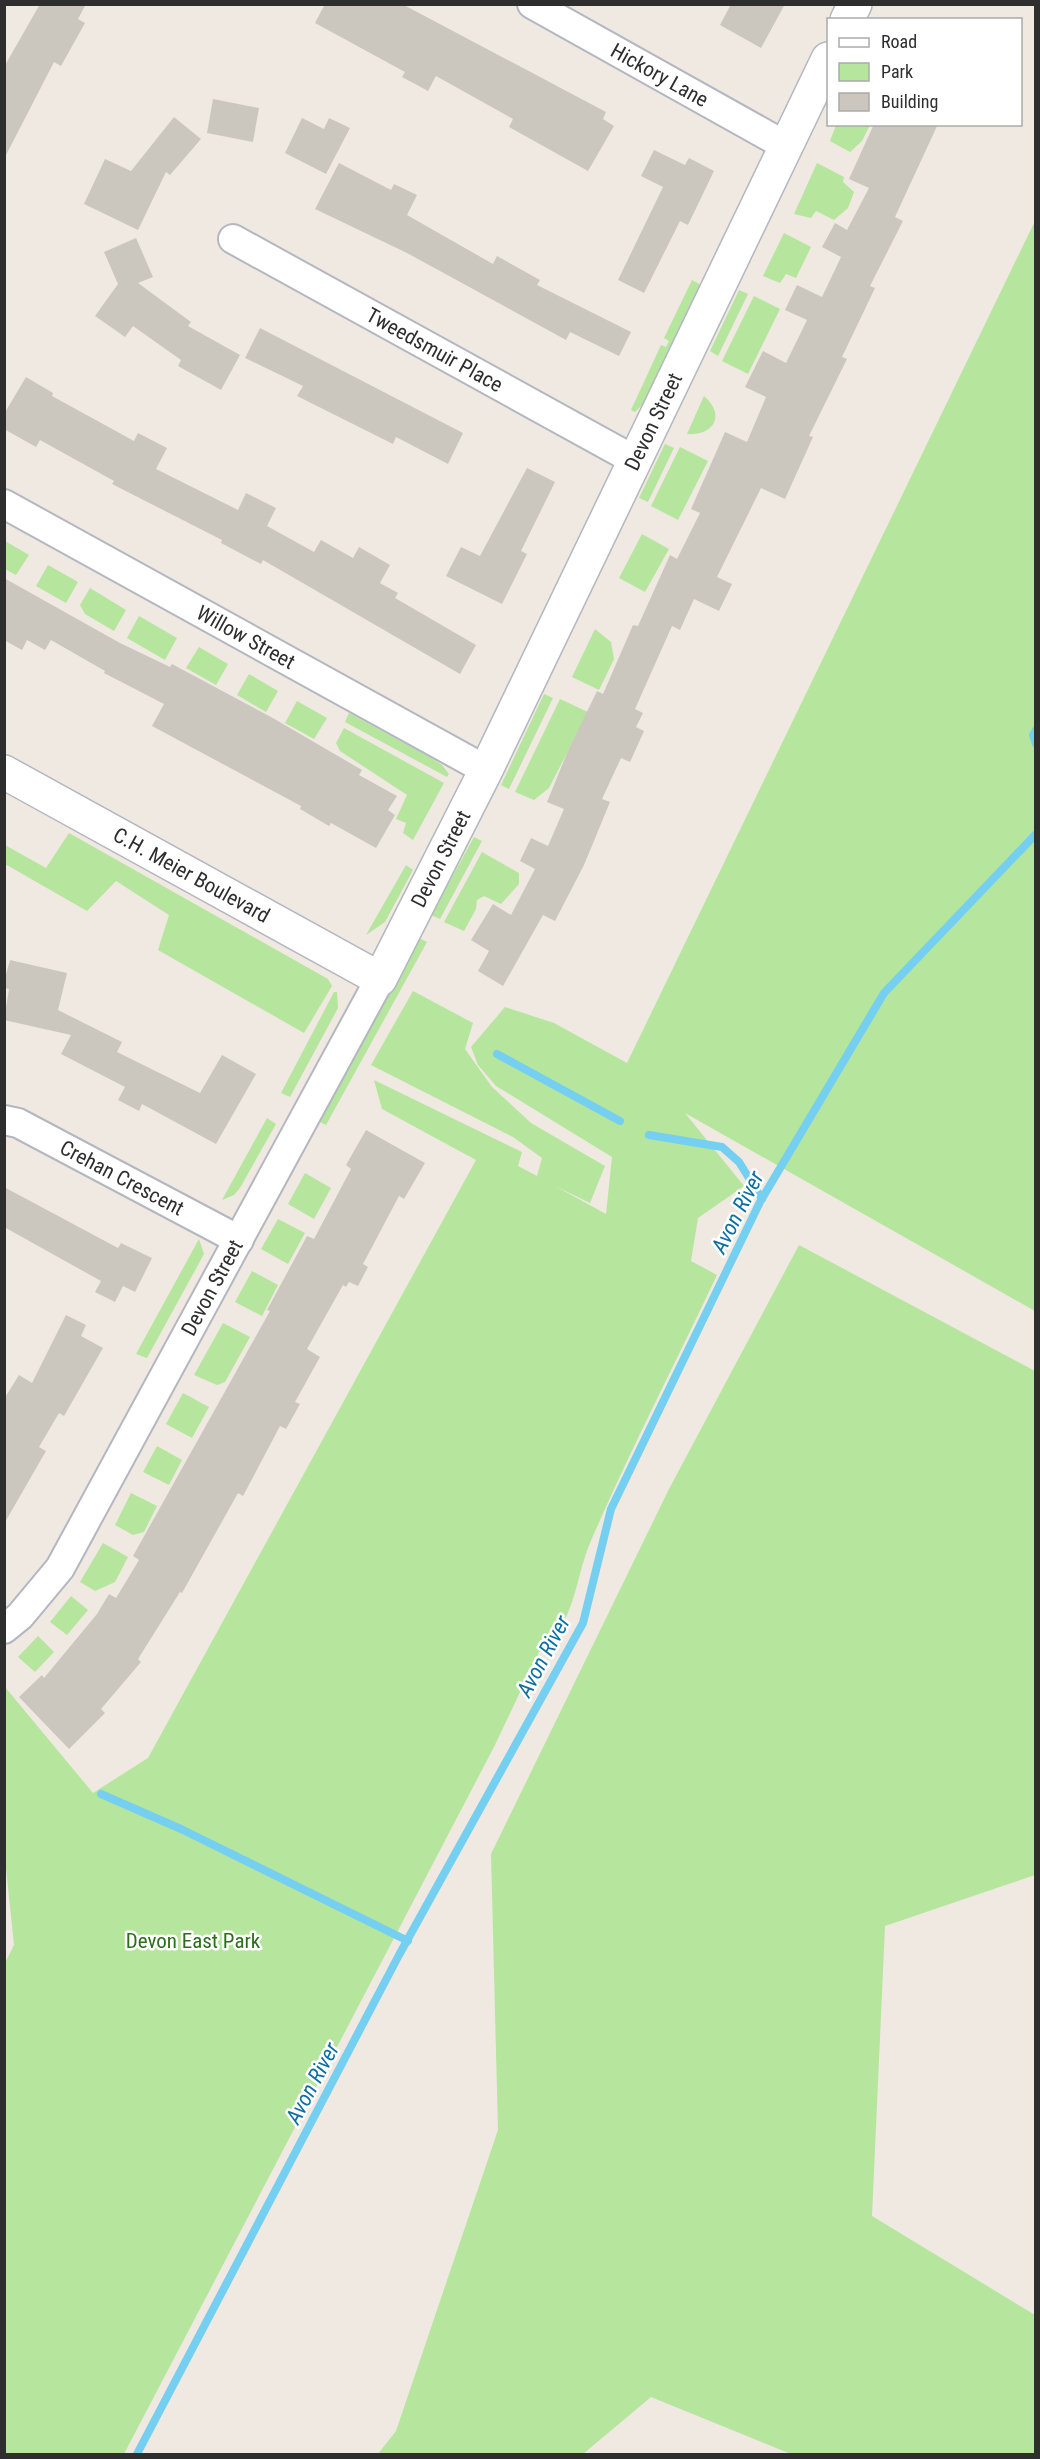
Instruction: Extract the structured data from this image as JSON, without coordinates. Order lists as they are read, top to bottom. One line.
{"streets":{"street":["Hickory Lane","Tweedsmuir Place","Devon Street","Willow Street","C.H. Meier Boulevard","Crehan Crescent"]},"crossings":[["Hickory Lane","Devon Street"],["Tweedsmuir Place","Devon Street"],["Devon Street","Willow Street"],["Devon Street","C.H. Meier Boulevard"],["Devon Street","Crehan Crescent"]],"water":["Avon River"],"parks":["Devon East Park"],"legend":["Road","Park","Building"]}
